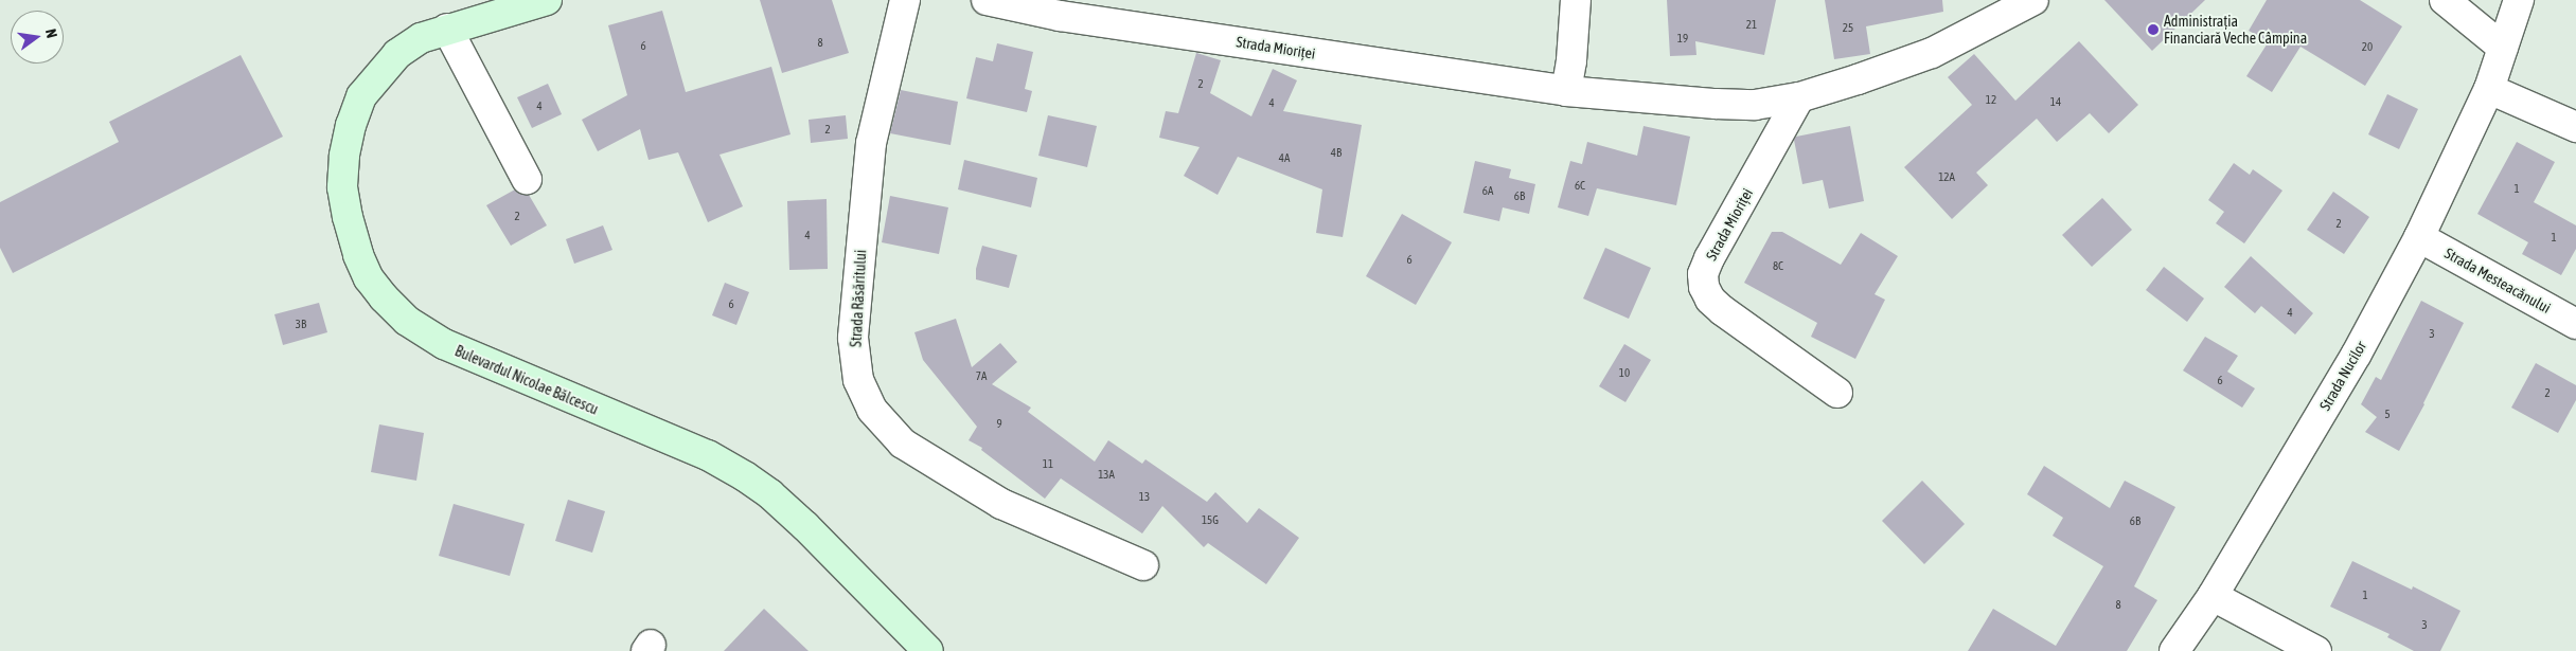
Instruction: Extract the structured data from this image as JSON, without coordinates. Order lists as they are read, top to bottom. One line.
{"streets":{"street":["Strada Mioriței","Strada Mesteacănului","Strada Răsăritului","Strada Nucilor","Bulevardul Nicolae Bălcescu"]},"crossings":[["Strada Mesteacănului","Strada Nucilor"]],"places":["Administrația Financiară Veche Câmpina"],"house_numbers":["21","25","19","8","6","20","2","12","14","4","4","2","4B","4A","12A","6C","1","6A","6B","2","2","4","1","6","8C","6","4","3B","3","10","7A","6","2","5","9","11","13A","13","15G","6B","1","8","3"],"north":"right"}
